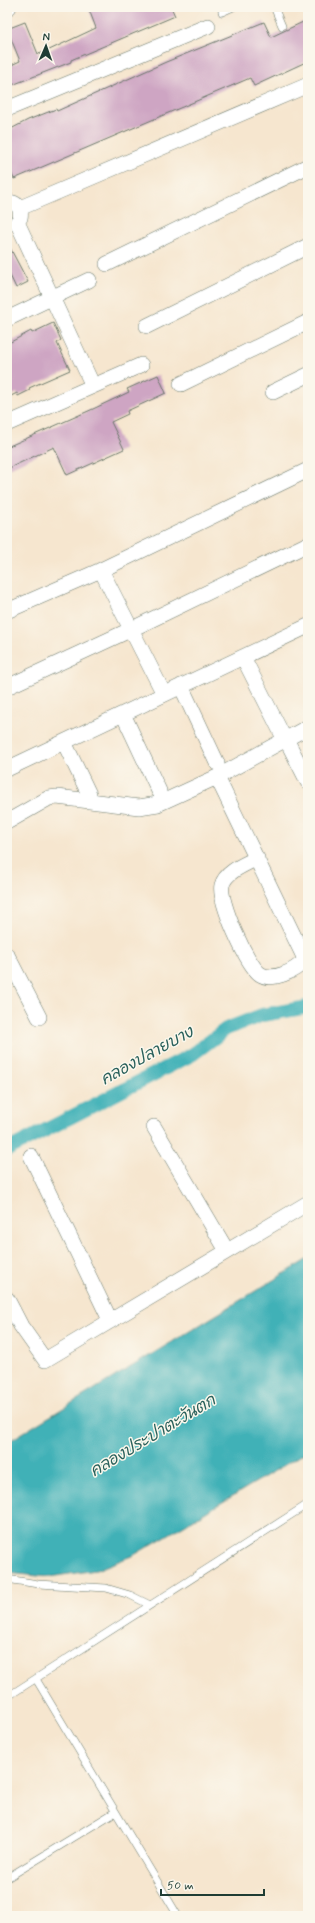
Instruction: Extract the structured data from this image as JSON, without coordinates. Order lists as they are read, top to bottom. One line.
{"water":["คลองปลายบาง","คลองประปาตะวันตก"],"scale_bar":"50 m","north":"top"}
